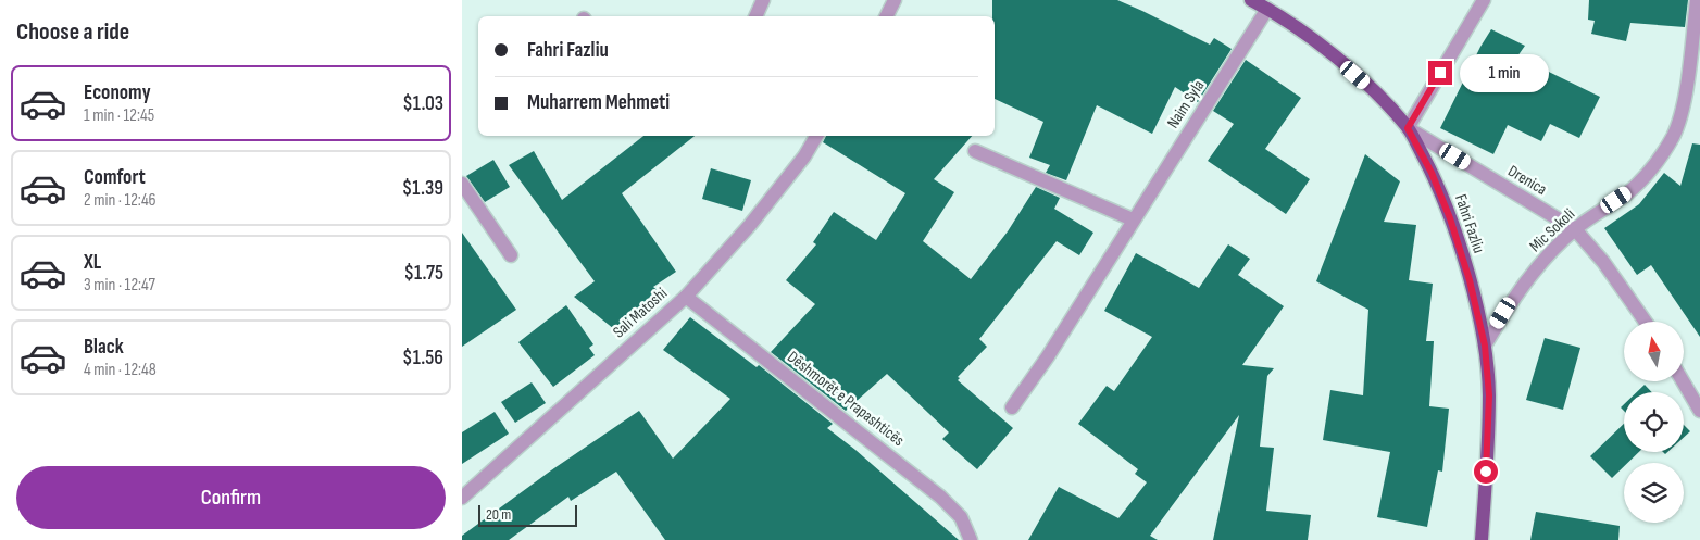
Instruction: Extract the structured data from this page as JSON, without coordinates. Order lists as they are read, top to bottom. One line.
{"streets":{"main road":["Fahri Fazliu"],"street":["Naim Syla","Drenica","Mic Sokoli","Sali Matoshi","Dëshmorët e Prapashticës"]},"crossings":[["Naim Syla","Fahri Fazliu"],["Drenica","Fahri Fazliu"],["Drenica","Mic Sokoli"],["Fahri Fazliu","Mic Sokoli"],["Sali Matoshi","Dëshmorët e Prapashticës"]],"scale_bar":"20 m","north":"top","page":{"heading":"Choose a ride","banner":["Fahri Fazliu","Muharrem Mehmeti"],"bubble":"1 min","list":[{"name":"Economy","note":"1 min · 12:45","value":"$1.03"},{"name":"Comfort","note":"2 min · 12:46","value":"$1.39"},{"name":"XL","note":"3 min · 12:47","value":"$1.75"},{"name":"Black","note":"4 min · 12:48","value":"$1.56"}],"buttons":"Confirm","scale":"20 m"}}
